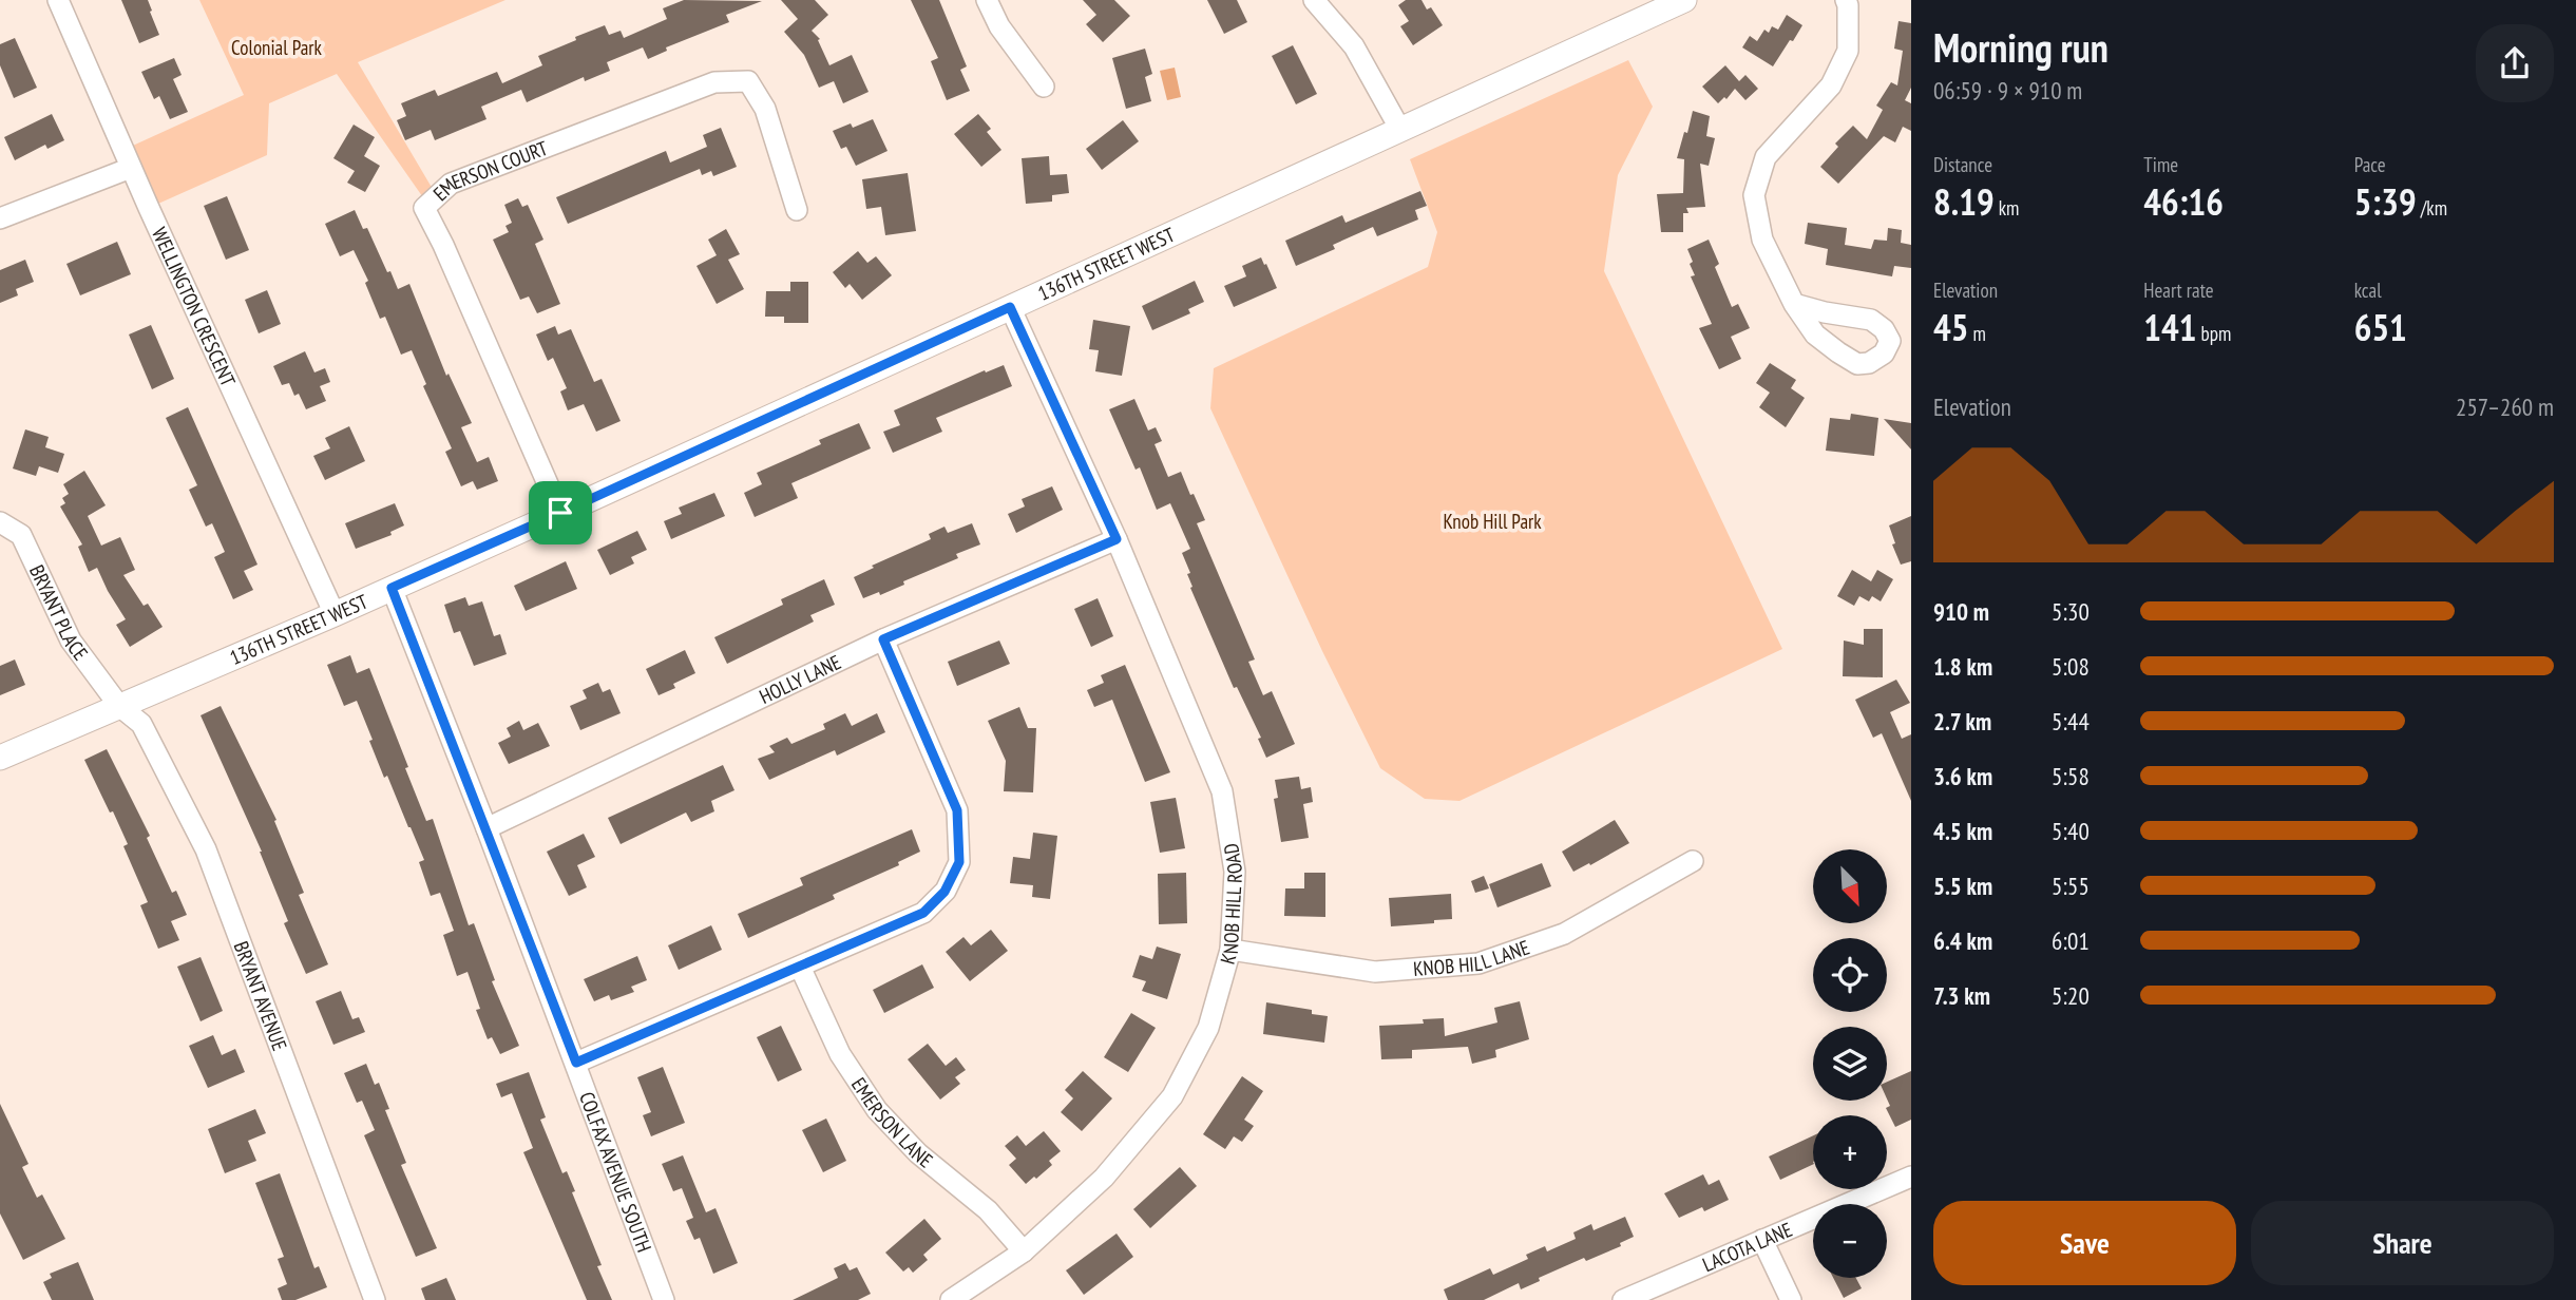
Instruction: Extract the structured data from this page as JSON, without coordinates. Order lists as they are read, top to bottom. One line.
{"streets":{"street":["EMERSON COURT","136TH STREET WEST","WELLINGTON CRESCENT","BRYANT PLACE","HOLLY LANE","KNOB HILL ROAD","KNOB HILL LANE","BRYANT AVENUE","EMERSON LANE","COLFAX AVENUE SOUTH","LACOTA LANE"]},"crossings":[["EMERSON COURT","136TH STREET WEST"],["136TH STREET WEST","WELLINGTON CRESCENT"],["136TH STREET WEST","BRYANT PLACE"],["136TH STREET WEST","KNOB HILL ROAD"],["136TH STREET WEST","BRYANT AVENUE"],["136TH STREET WEST","COLFAX AVENUE SOUTH"],["BRYANT PLACE","BRYANT AVENUE"],["HOLLY LANE","KNOB HILL ROAD"],["HOLLY LANE","COLFAX AVENUE SOUTH"],["KNOB HILL ROAD","KNOB HILL LANE"],["KNOB HILL ROAD","EMERSON LANE"]],"parks":["Colonial Park","Knob Hill Park"],"north":"bottom right","page":{"heading":["Morning run","06:59 · 9 × 910 m"],"stats":[["Distance","8.19 km"],["Time","46:16"],["Pace","5:39 /km"],["Elevation","45 m"],["Heart rate","141 bpm"],["kcal","651"]],"chart":["Elevation","257–260 m"],"list":[{"name":"910 m","note":"5:30"},{"name":"1.8 km","note":"5:08"},{"name":"2.7 km","note":"5:44"},{"name":"3.6 km","note":"5:58"},{"name":"4.5 km","note":"5:40"},{"name":"5.5 km","note":"5:55"},{"name":"6.4 km","note":"6:01"},{"name":"7.3 km","note":"5:20"}],"map_buttons":["+","−"],"buttons":["Save","Share"]}}
